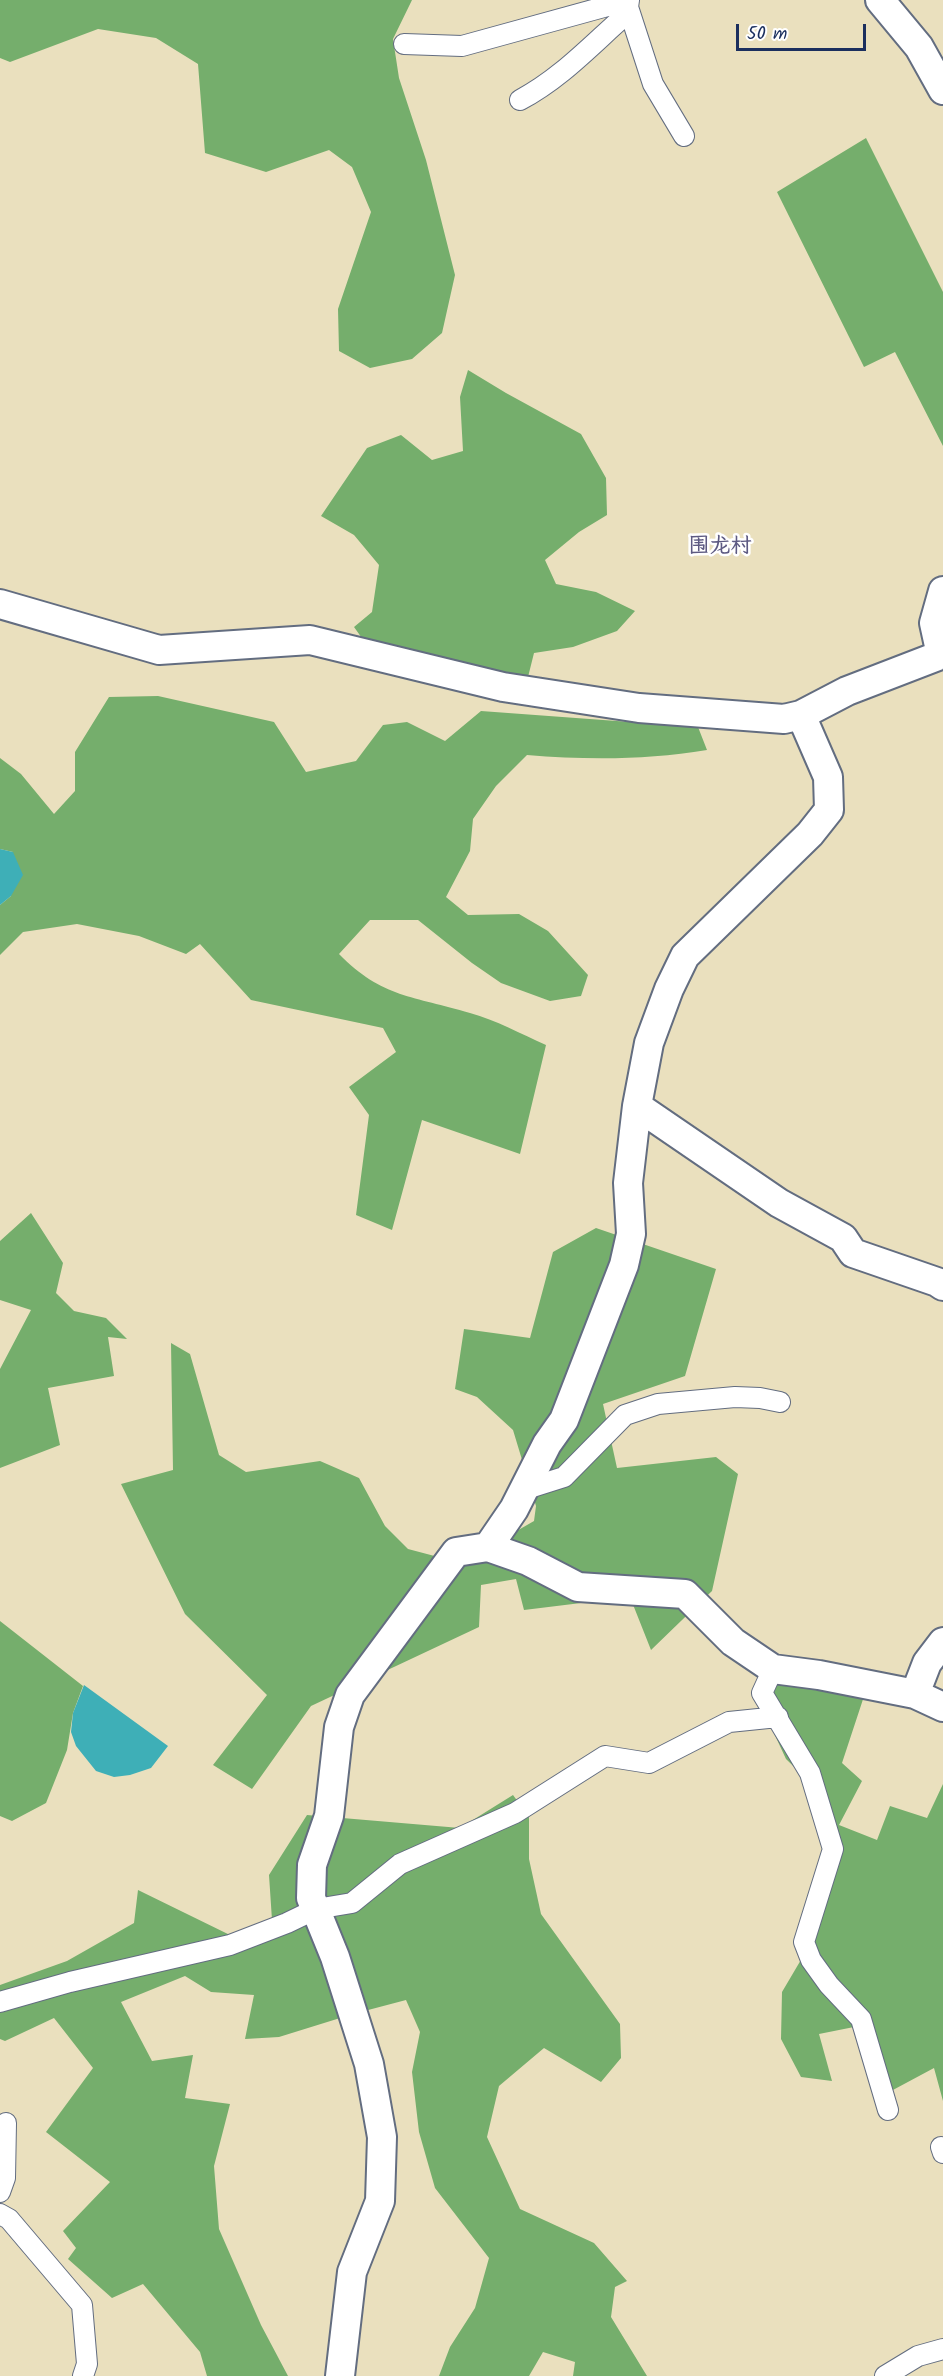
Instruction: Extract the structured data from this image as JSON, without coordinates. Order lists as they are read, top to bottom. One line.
{"districts":["围龙村"],"scale_bar":"50 m"}
